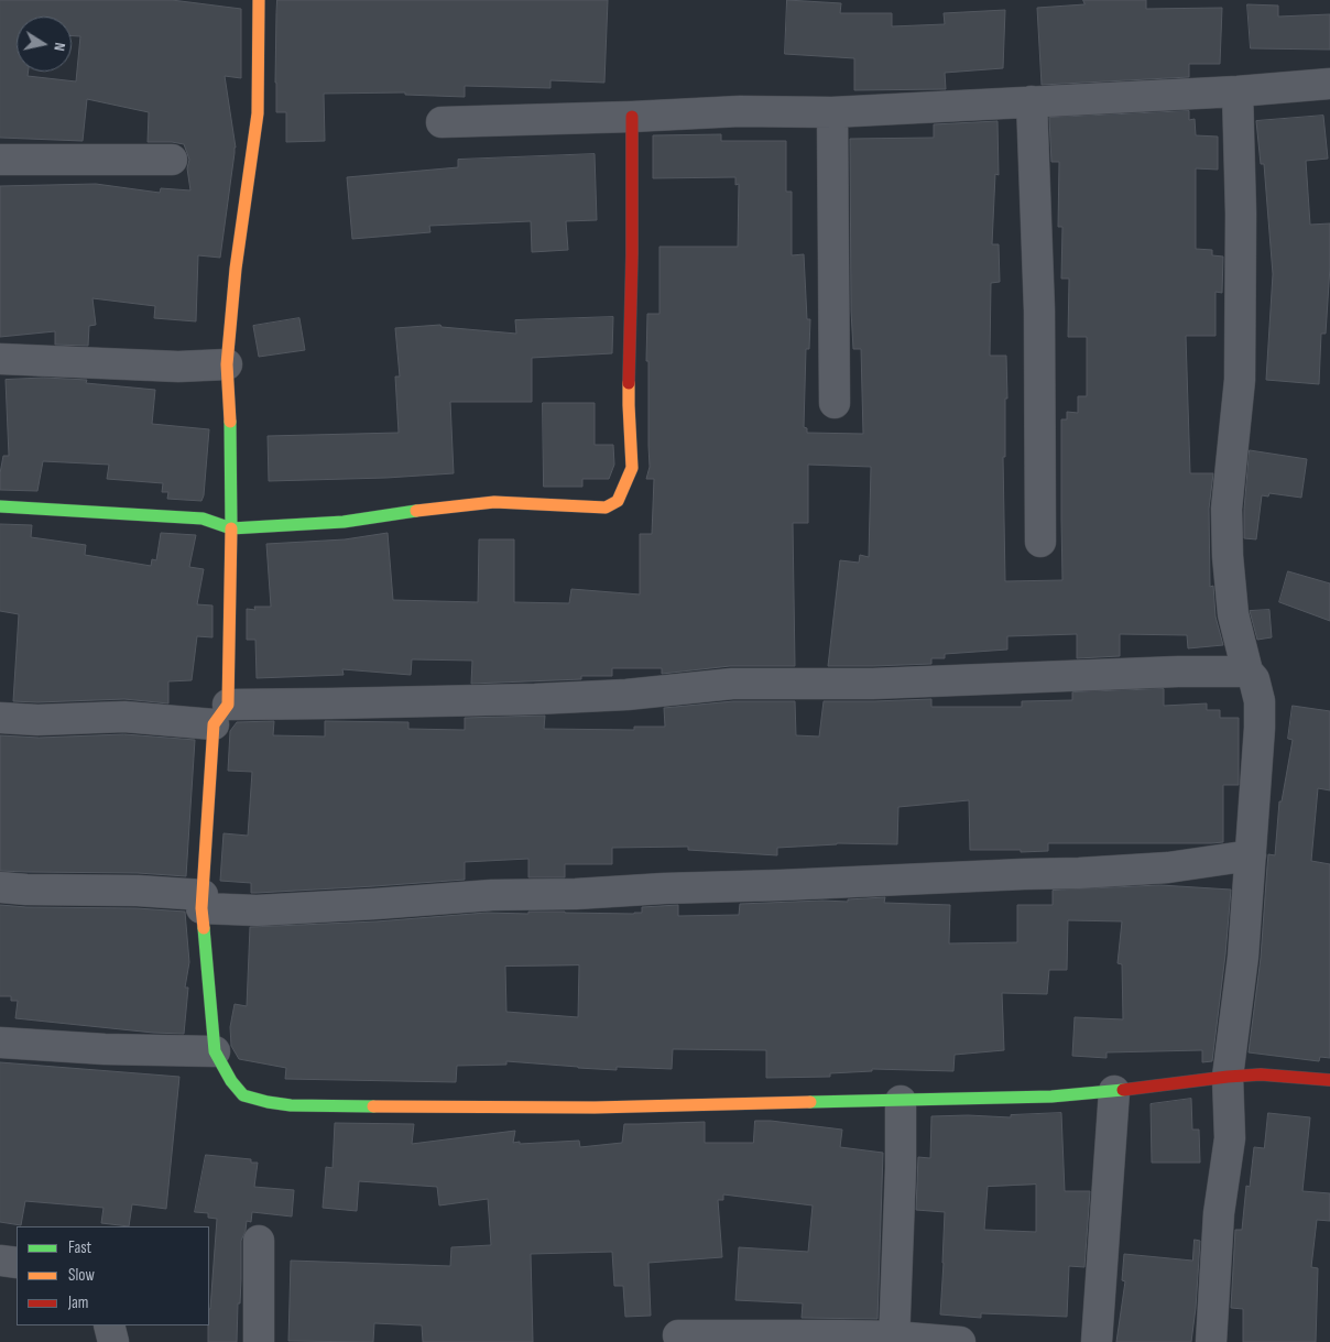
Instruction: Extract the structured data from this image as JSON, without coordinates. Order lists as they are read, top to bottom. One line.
{"legend":["Fast","Slow","Jam"],"north":"right"}
